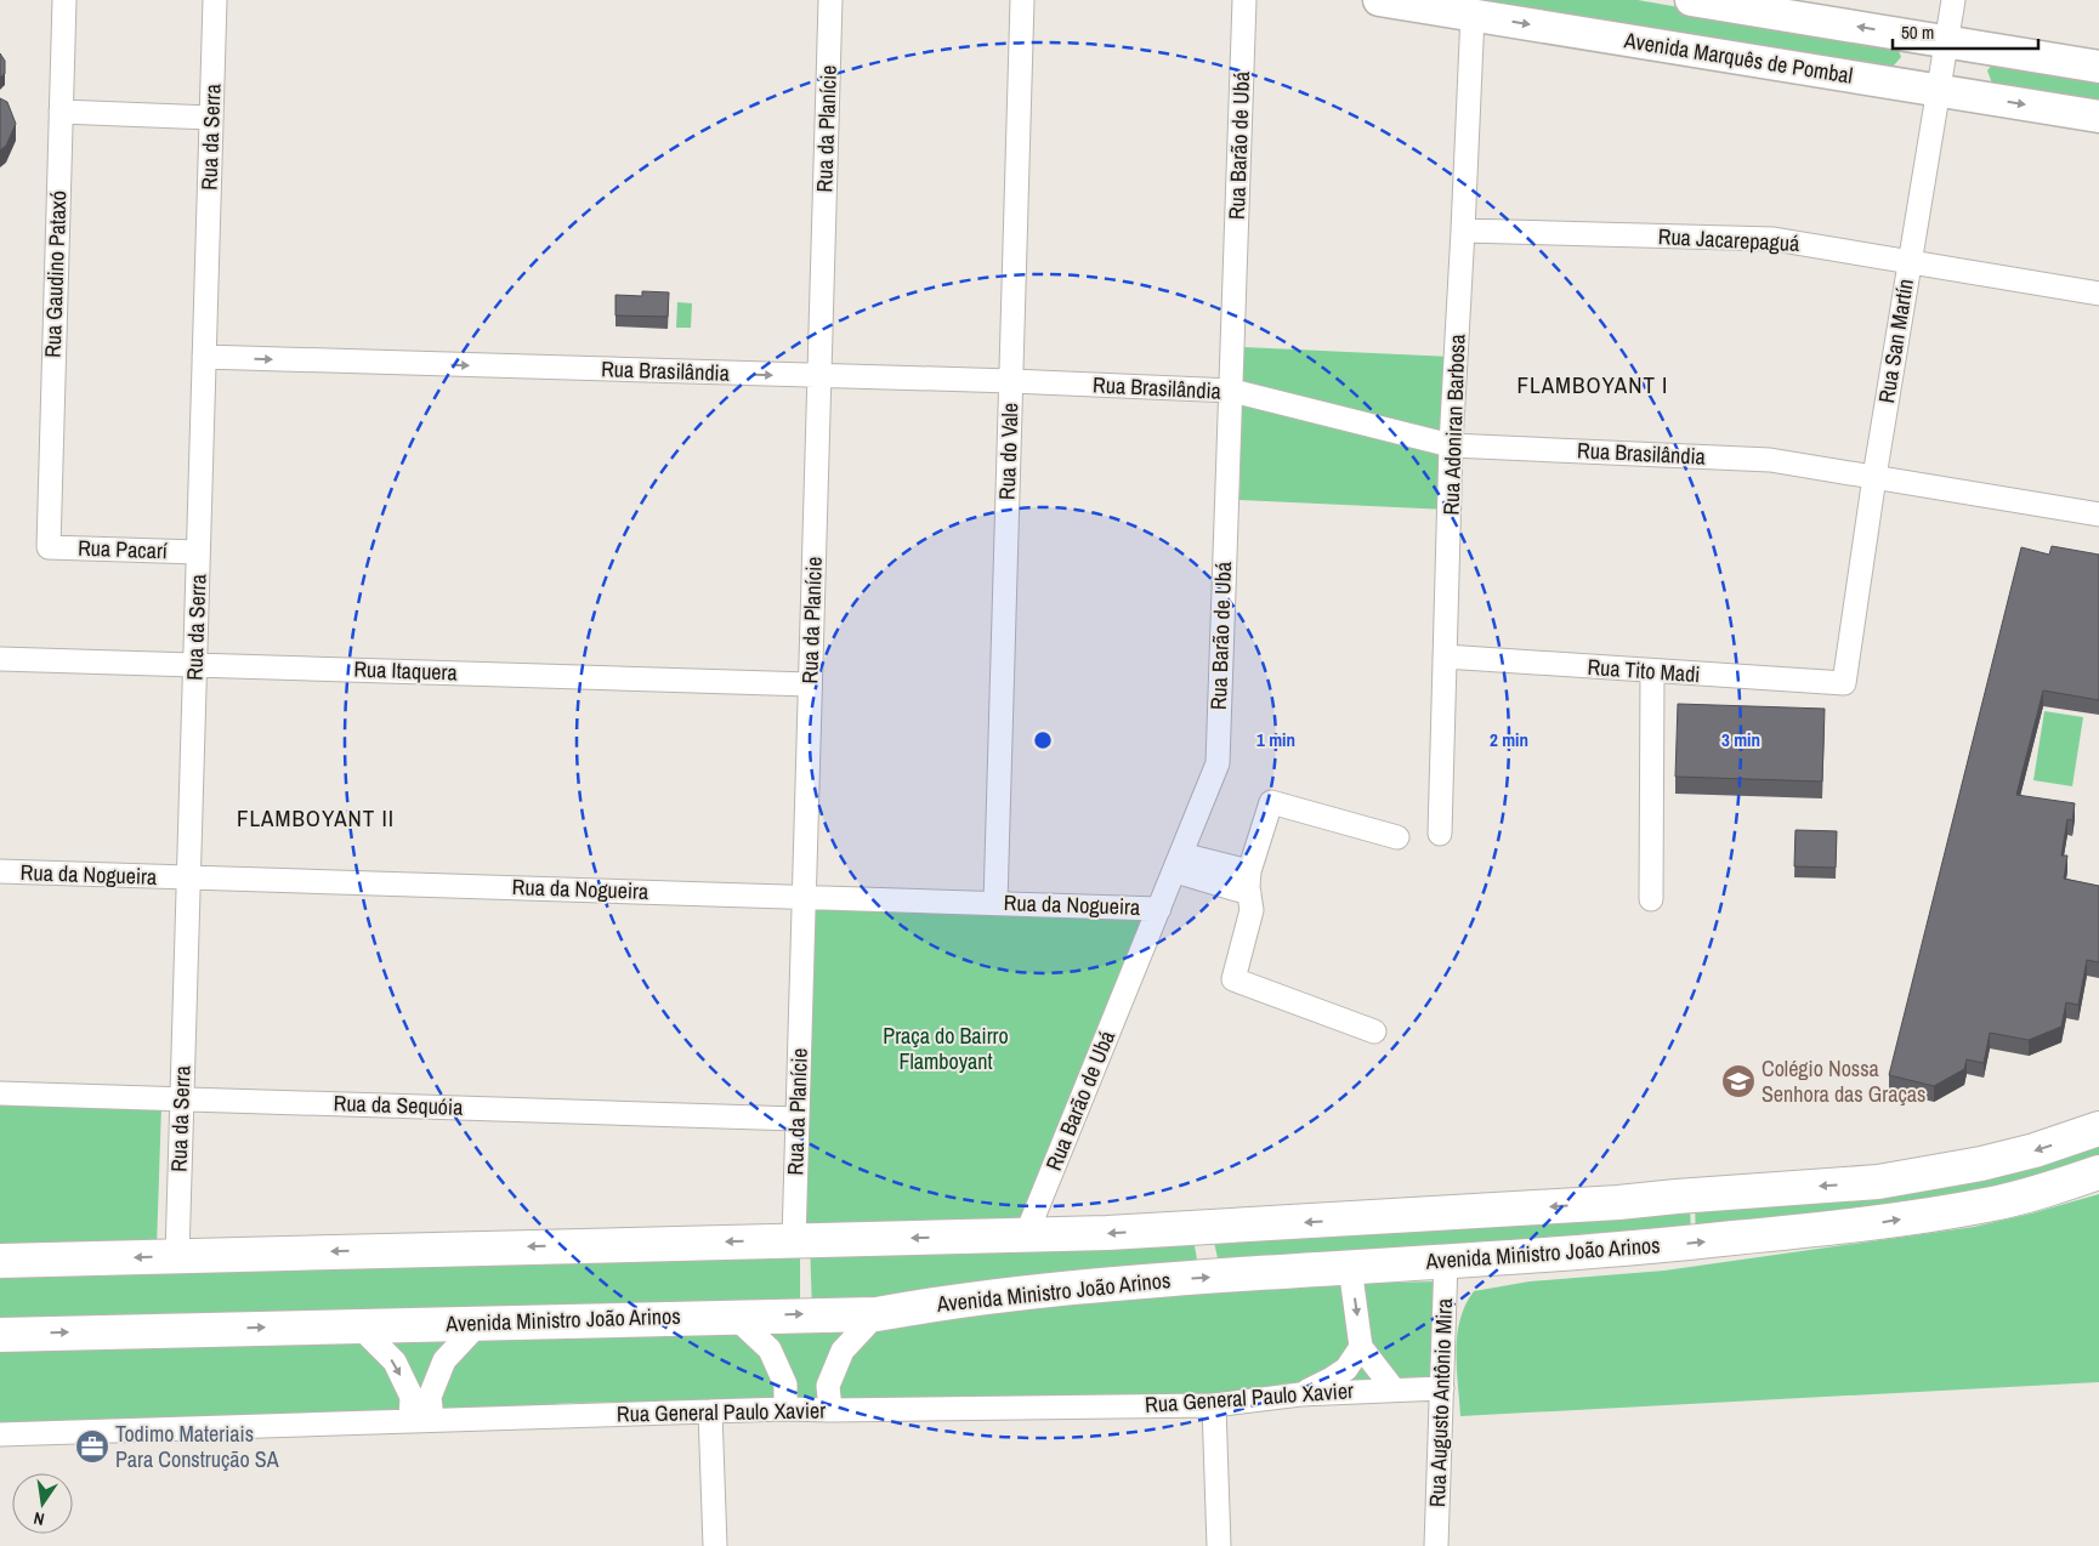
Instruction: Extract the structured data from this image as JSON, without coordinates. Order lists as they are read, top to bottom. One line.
{"streets":{"main road":["Avenida Marquês de Pombal","Avenida Ministro João Arinos"],"street":["Rua da Planície","Rua da Serra","Rua Barão de Ubá","Rua Jacarepaguá","Rua Gaudino Pataxó","Rua San Martín","Rua Brasilândia","Rua Adoniran Barbosa","Rua do Vale","Rua Pacarí","Rua Itaquera","Rua Tito Madi","Rua da Nogueira","Rua da Sequóia","Rua General Paulo Xavier","Rua Augusto Antônio Mira"]},"crossings":[["Avenida Marquês de Pombal","Rua San Martín"],["Avenida Marquês de Pombal","Rua Adoniran Barbosa"],["Rua da Planície","Rua Brasilândia"],["Rua da Planície","Rua Itaquera"],["Rua da Planície","Rua da Nogueira"],["Rua da Planície","Rua da Sequóia"],["Rua da Serra","Rua Brasilândia"],["Rua da Serra","Rua Pacarí"],["Rua da Serra","Rua Itaquera"],["Rua da Serra","Rua da Nogueira"],["Rua da Serra","Rua da Sequóia"],["Rua Barão de Ubá","Rua Brasilândia"],["Rua Barão de Ubá","Rua da Nogueira"],["Rua Jacarepaguá","Rua San Martín"],["Rua Jacarepaguá","Rua Adoniran Barbosa"],["Rua Gaudino Pataxó","Rua Pacarí"],["Rua San Martín","Rua Brasilândia"],["Rua San Martín","Rua Tito Madi"],["Rua Brasilândia","Rua Adoniran Barbosa"],["Rua Brasilândia","Rua do Vale"],["Rua Adoniran Barbosa","Rua Tito Madi"],["Rua do Vale","Rua da Nogueira"],["Avenida Ministro João Arinos","Rua Augusto Antônio Mira"],["Rua General Paulo Xavier","Rua Augusto Antônio Mira"]],"districts":["FLAMBOYANT I","FLAMBOYANT II"],"parks":["Praça do Bairro Flamboyant"],"places":{"school or university":["Colégio Nossa Senhora das Graças"],"office":["Todimo Materiais Para Construção SA"]},"scale_bar":"50 m","north":"bottom","rings":["1 min","2 min","3 min"]}
